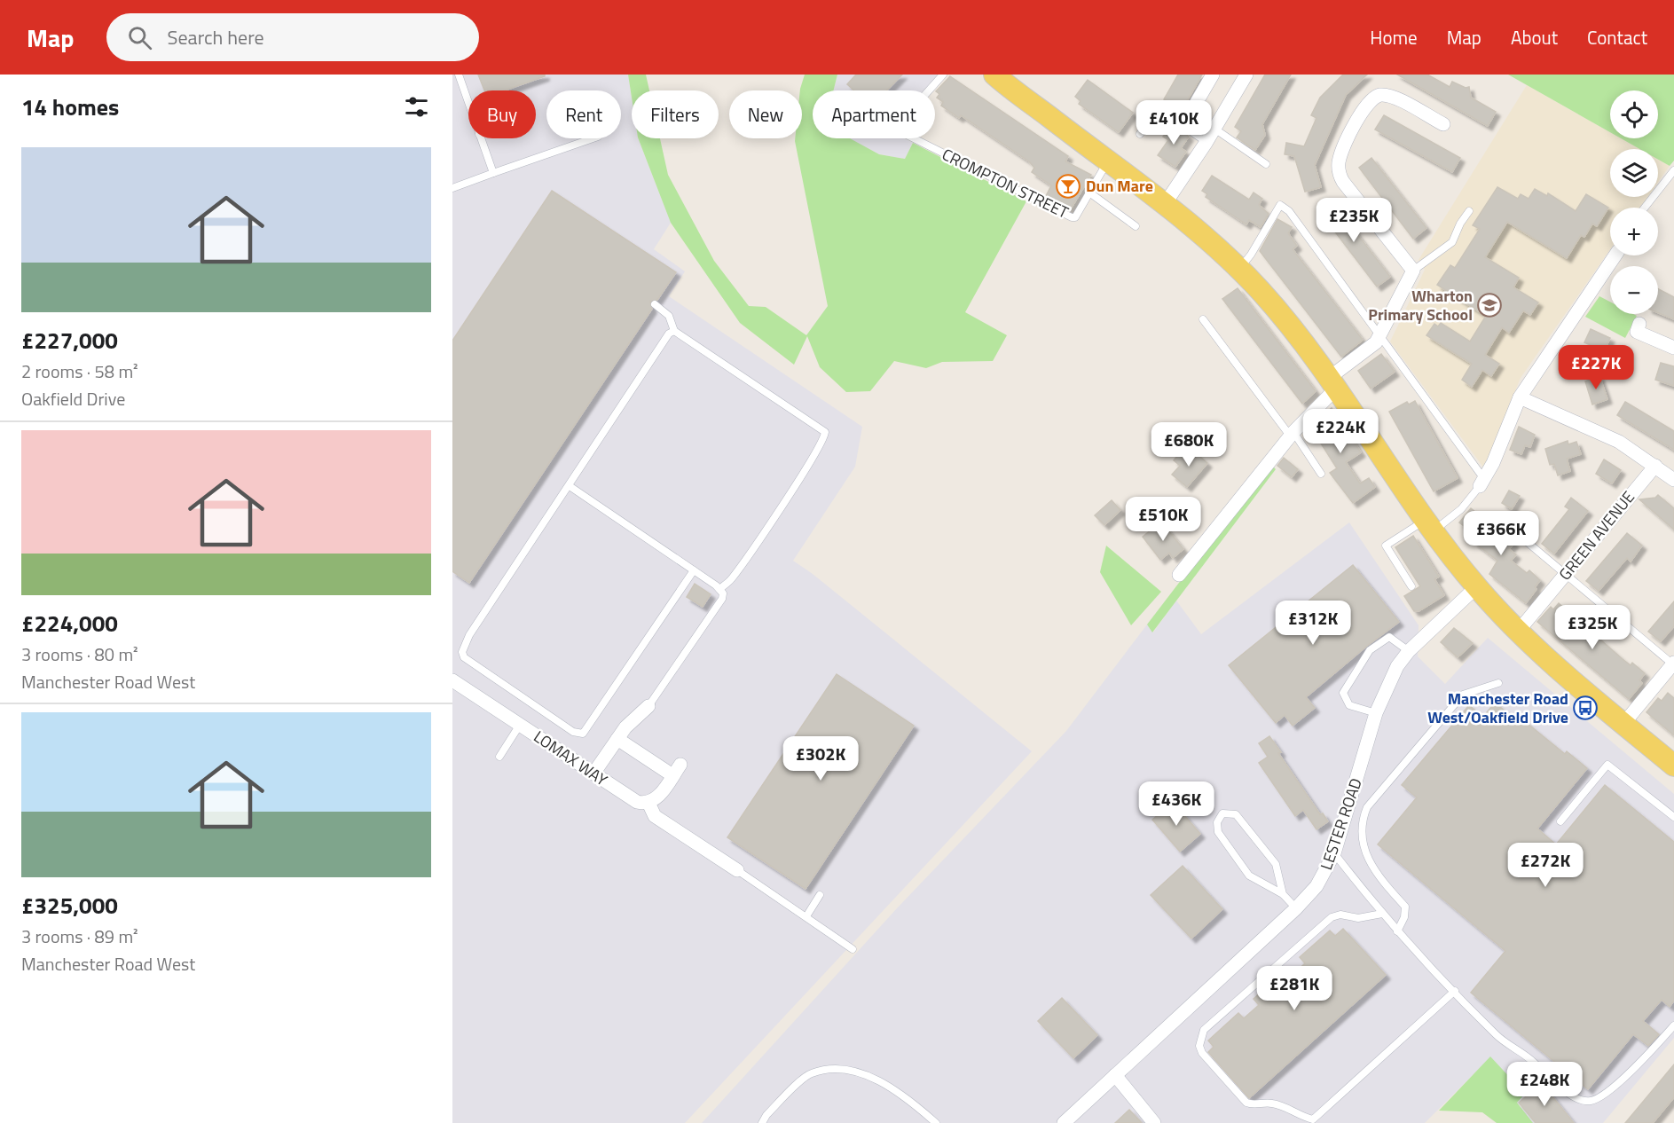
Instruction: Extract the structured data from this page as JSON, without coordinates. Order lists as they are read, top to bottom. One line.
{"streets":{"street":["GREEN AVENUE","LOMAX WAY","LESTER ROAD"],"lane":["CROMPTON STREET"]},"places":{"bar":["Dun Mare"],"school or university":["Wharton Primary School"],"bus stop":["Manchester Road West/Oakfield Drive"]},"page":{"header":"Map","search":"Search here","nav":["Home","Map","About","Contact"],"heading":"14 homes","map_buttons":["+","−"],"chip":["Buy","Rent","Filters","New","Apartment"],"price":["£410K","£235K","£227K","£224K","£680K","£510K","£366K","£312K","£325K","£302K","£436K","£272K","£281K","£248K"],"list":[{"name":"£227,000","note":"2 rooms · 58 m² · Oakfield Drive"},{"name":"£224,000","note":"3 rooms · 80 m² · Manchester Road West"},{"name":"£325,000","note":"3 rooms · 89 m² · Manchester Road West"}]}}
